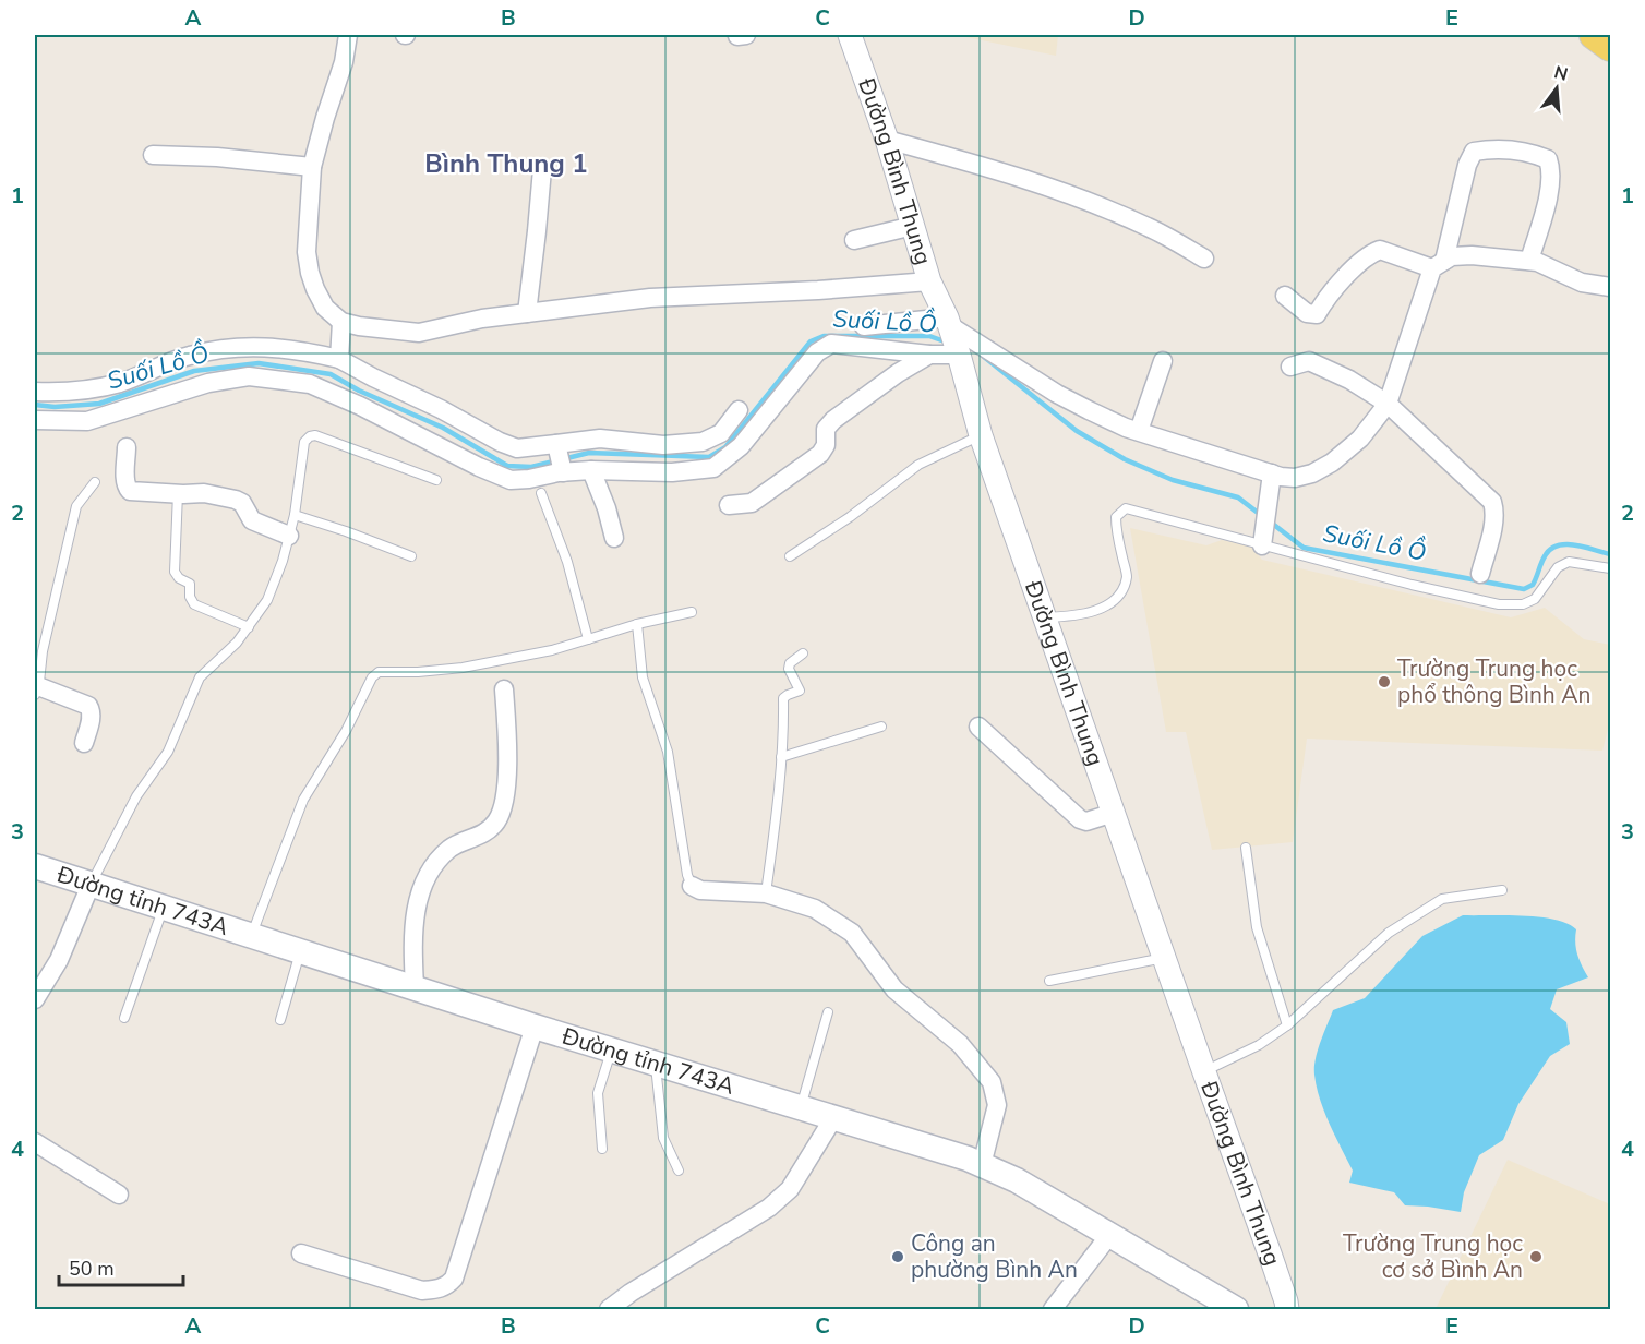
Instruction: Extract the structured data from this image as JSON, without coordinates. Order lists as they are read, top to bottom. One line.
{"streets":{"main road":["Đường tỉnh 743A"],"street":["Đường Bình Thung"]},"districts":["Bình Thung 1"],"water":["Suối Lồ Ồ"],"places":["Trường Trung học phổ thông Bình An","Công an phường Bình An","Trường Trung học cơ sở Bình An"],"scale_bar":"50 m","north":"top","grid":{"columns":["A","B","C","D","E"],"rows":["1","2","3","4"]}}
